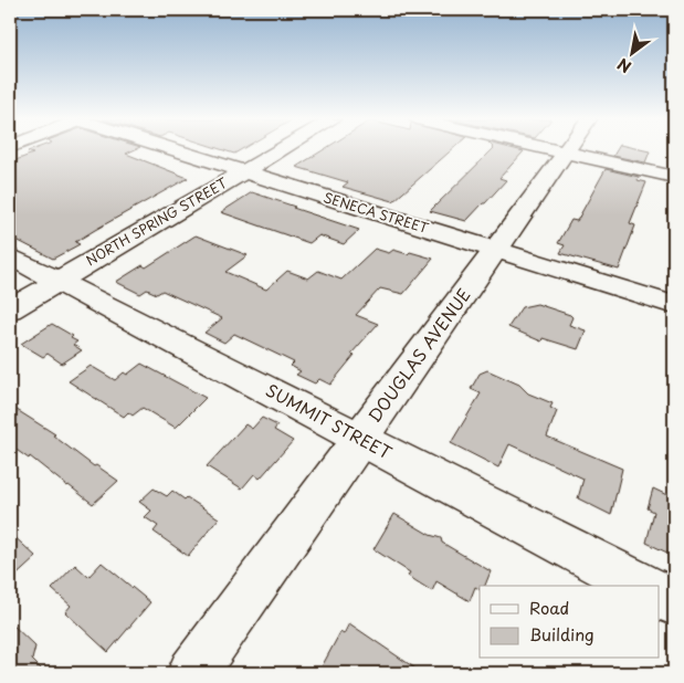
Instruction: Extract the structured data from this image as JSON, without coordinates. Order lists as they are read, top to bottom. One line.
{"streets":{"street":["SENECA STREET","NORTH SPRING STREET","DOUGLAS AVENUE","SUMMIT STREET"]},"crossings":[["SENECA STREET","NORTH SPRING STREET"],["SENECA STREET","DOUGLAS AVENUE"],["NORTH SPRING STREET","SUMMIT STREET"],["DOUGLAS AVENUE","SUMMIT STREET"]],"legend":["Road","Building"],"north":"bottom left"}
